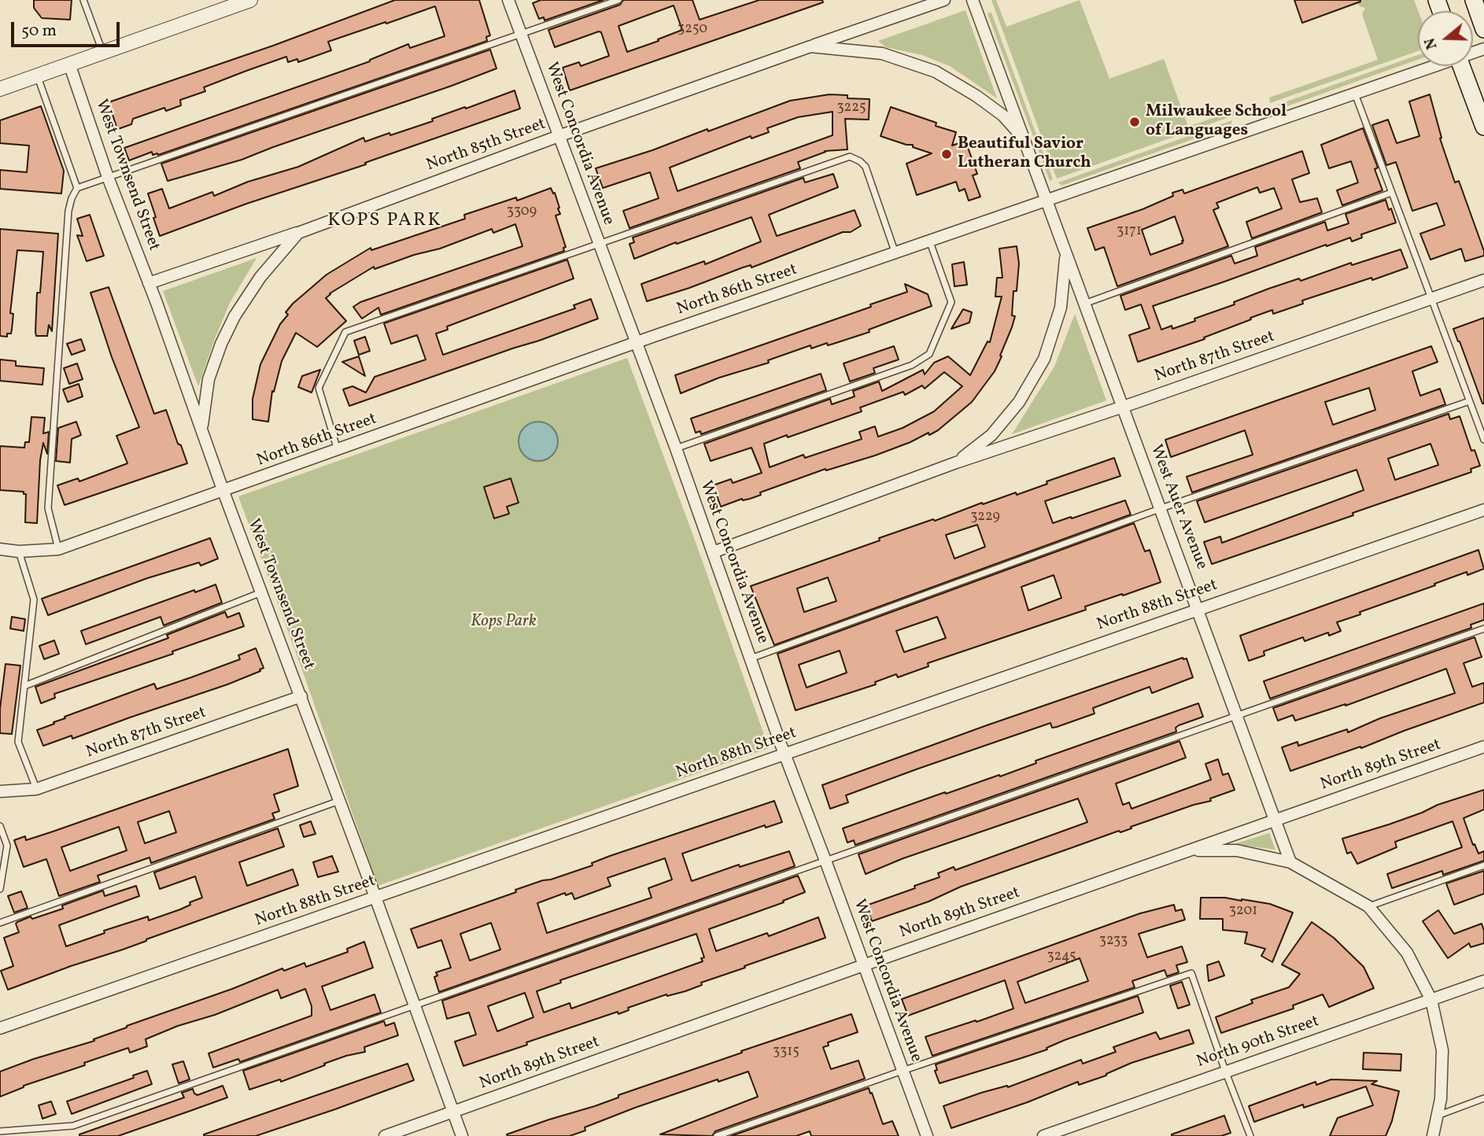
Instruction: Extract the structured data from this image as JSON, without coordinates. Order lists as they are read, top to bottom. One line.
{"streets":{"street":["West Concordia Avenue","North 85th Street","West Townsend Street","North 86th Street","North 87th Street","West Auer Avenue","North 88th Street","North 89th Street","North 90th Street"]},"crossings":[["West Concordia Avenue","North 85th Street"],["West Concordia Avenue","North 86th Street"],["West Concordia Avenue","North 87th Street"],["West Concordia Avenue","North 88th Street"],["West Concordia Avenue","North 89th Street"],["North 85th Street","West Townsend Street"],["North 85th Street","West Auer Avenue"],["West Townsend Street","North 86th Street"],["West Townsend Street","North 87th Street"],["West Townsend Street","North 88th Street"],["West Townsend Street","North 89th Street"],["North 86th Street","West Auer Avenue"],["North 87th Street","West Auer Avenue"],["West Auer Avenue","North 88th Street"],["West Auer Avenue","North 89th Street"]],"districts":["KOPS PARK"],"parks":["Kops Park"],"places":["Milwaukee School of Languages","Beautiful Savior Lutheran Church"],"house_numbers":["3250","3225","3309","3171","3229","3201","3233","3245","3315"],"scale_bar":"50 m","north":"left"}
